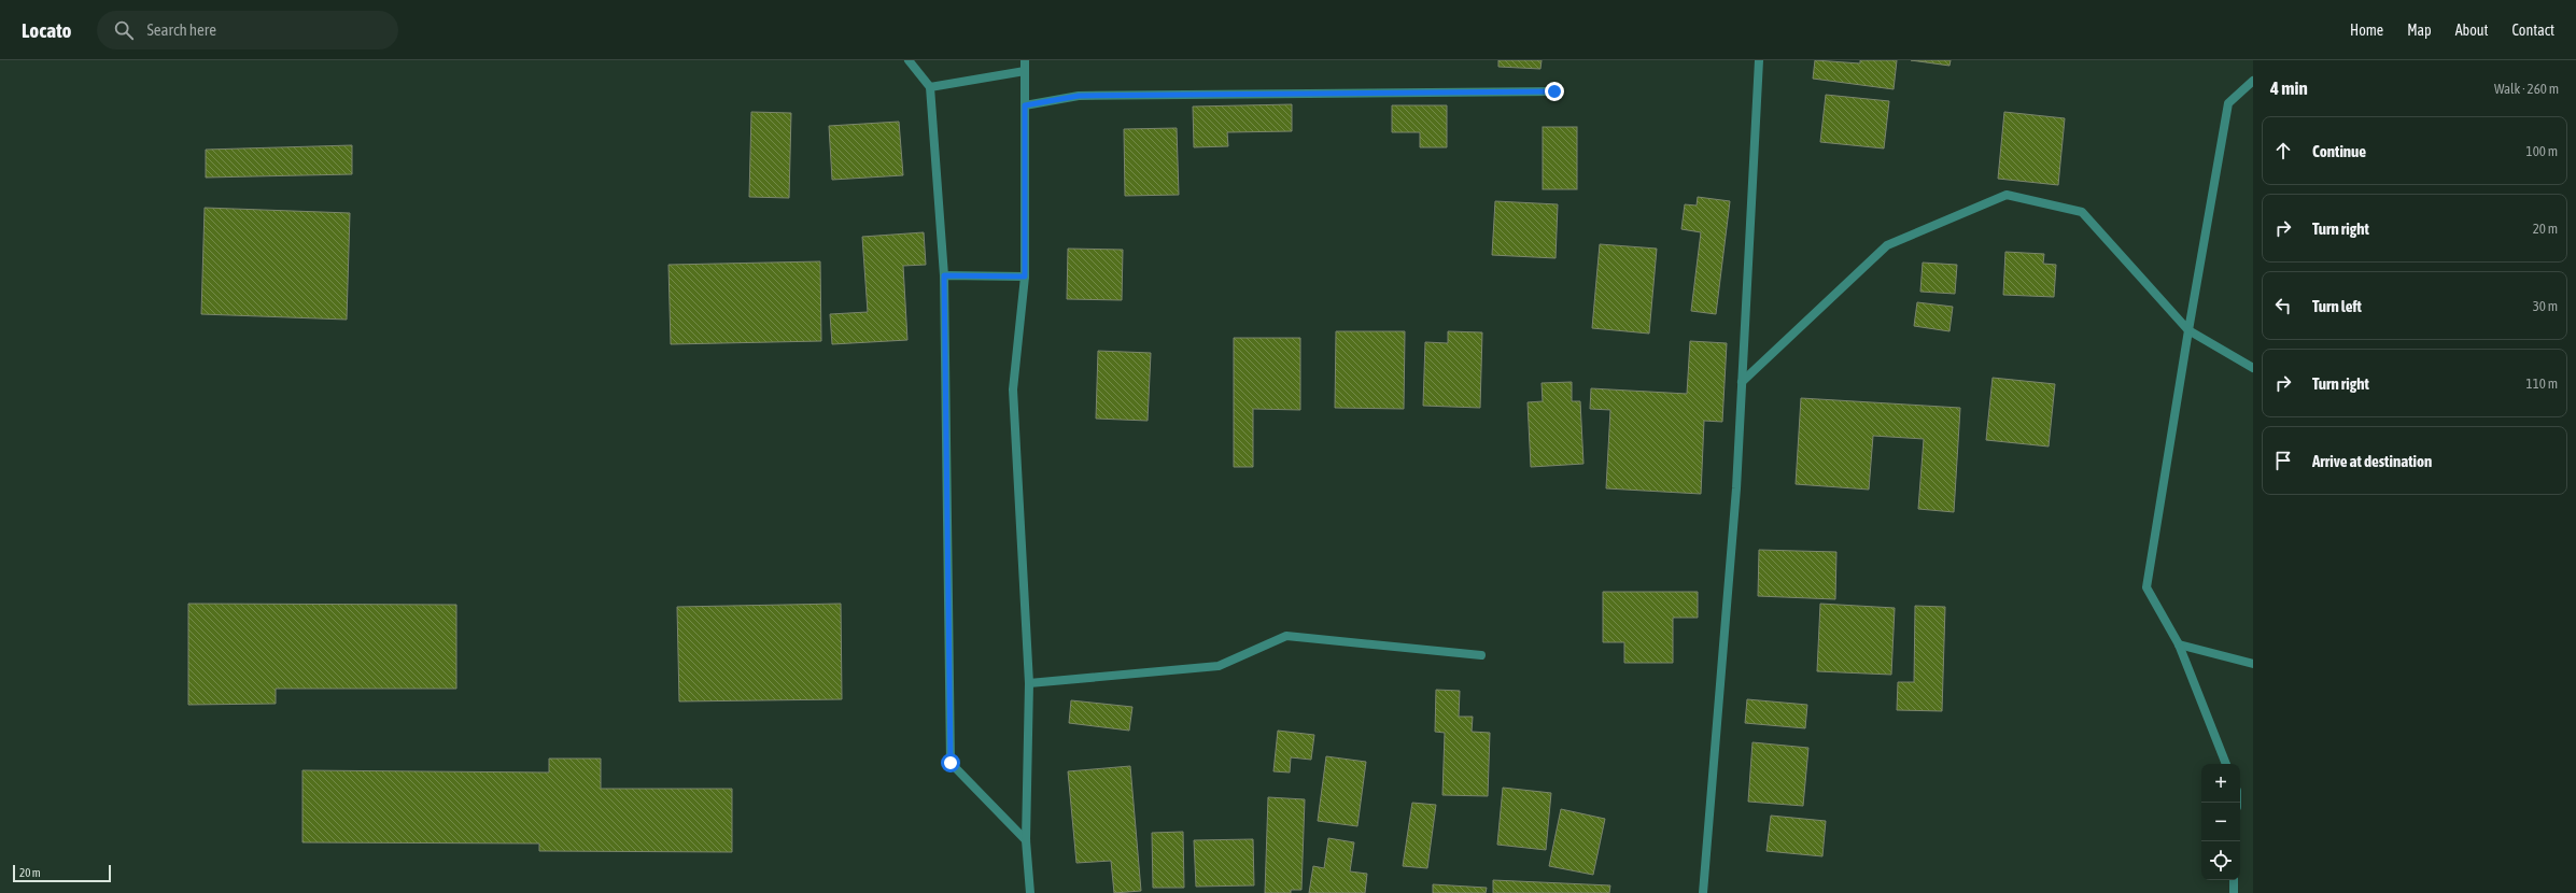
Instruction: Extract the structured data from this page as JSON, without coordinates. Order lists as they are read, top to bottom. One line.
{"scale_bar":"20 m","page":{"header":"Locato","search":"Search here","nav":["Home","Map","About","Contact"],"heading":["4 min","Walk · 260 m"],"list":[["Continue","100 m"],["Turn right","20 m"],["Turn left","30 m"],["Turn right","110 m"],"Arrive at destination"],"map_buttons":["+","−"],"scale":"20 m"}}
